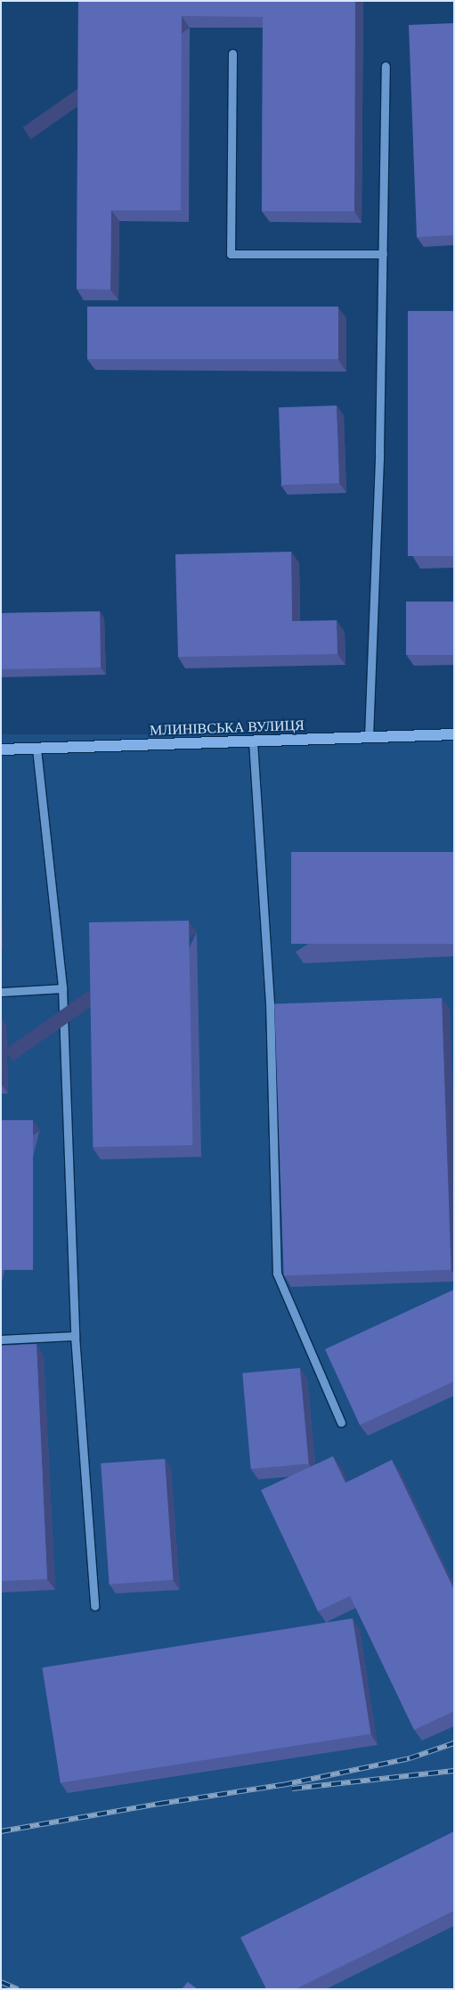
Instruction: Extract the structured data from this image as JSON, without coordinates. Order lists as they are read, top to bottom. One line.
{"streets":{"main road":["МЛИНІВСЬКА ВУЛИЦЯ"]}}
